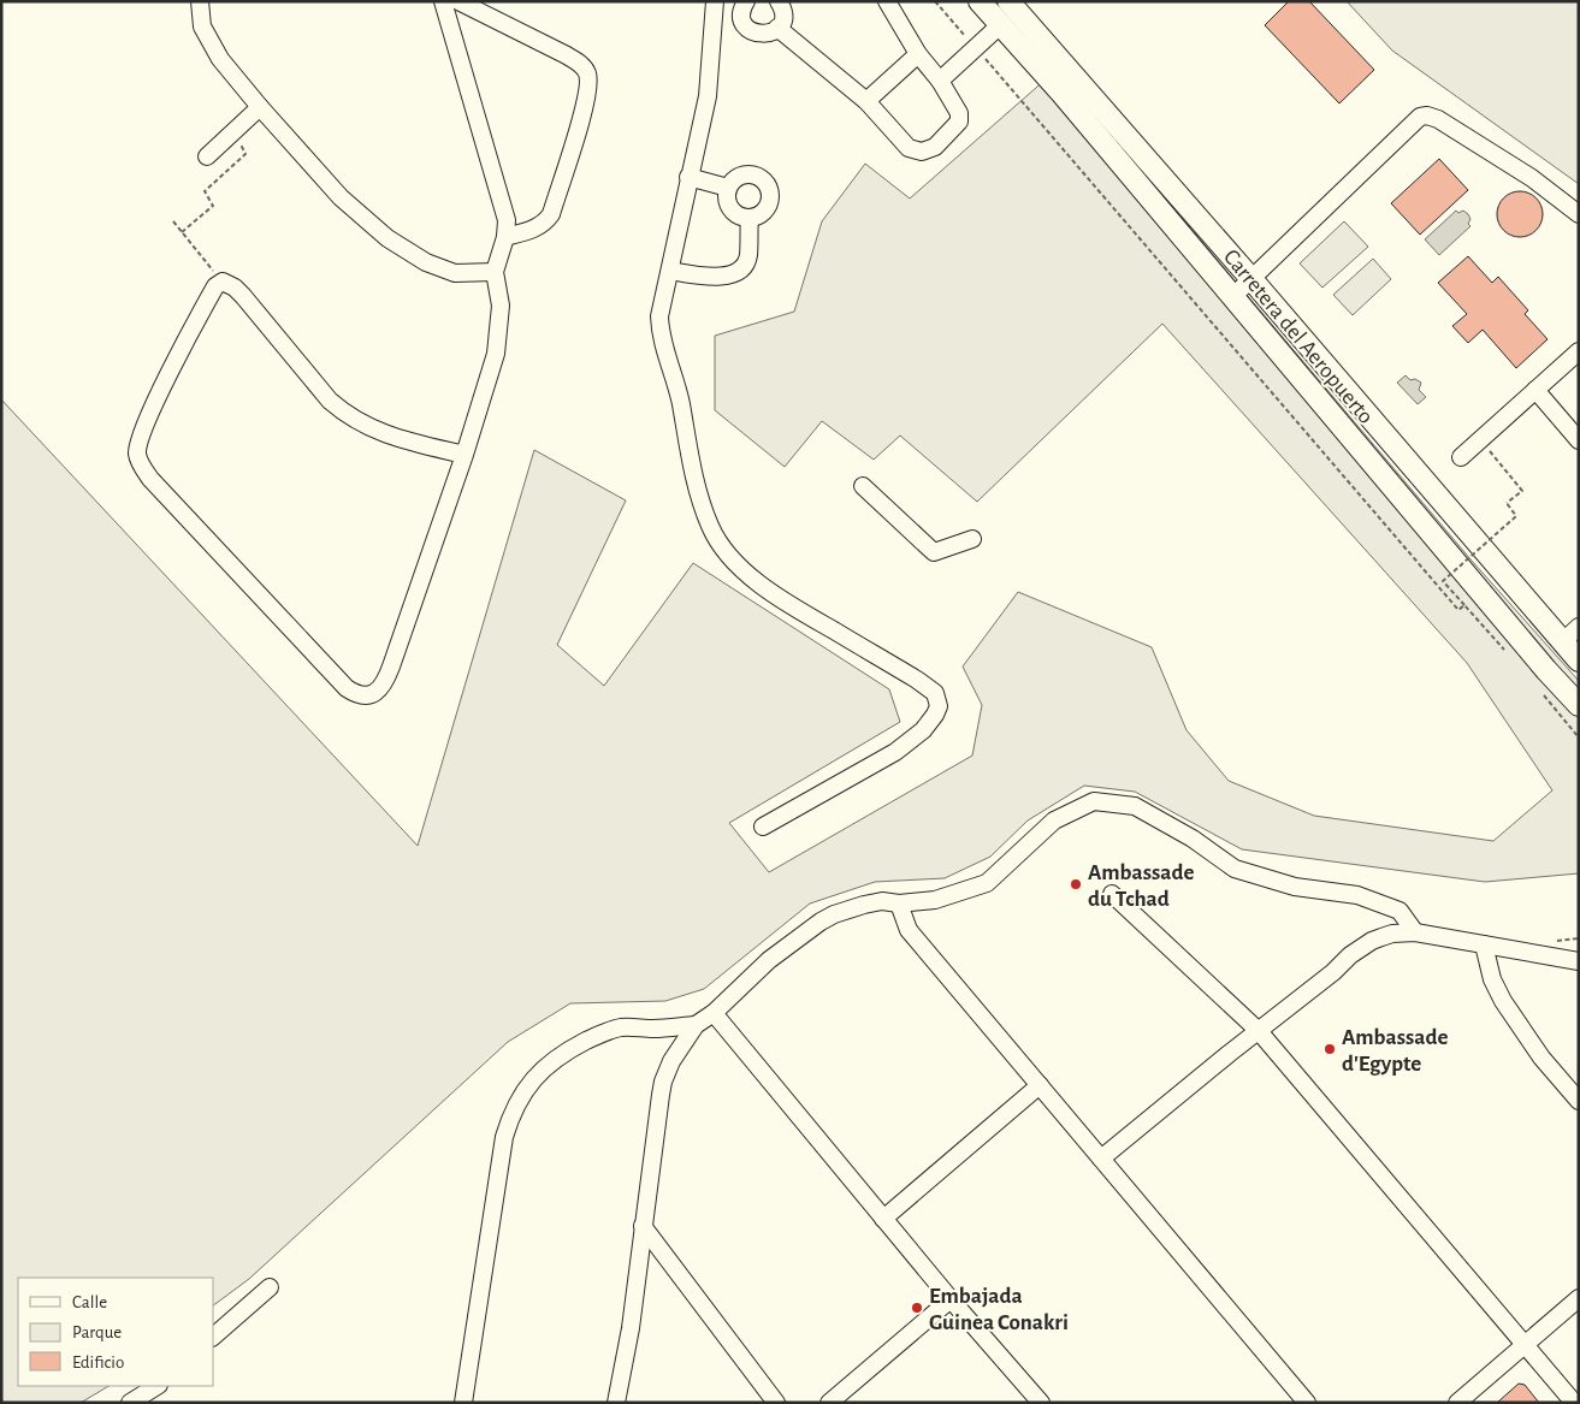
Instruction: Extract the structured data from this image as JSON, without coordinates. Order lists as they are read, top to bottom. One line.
{"streets":{"main road":["Carretera del Aeropuerto"]},"places":["Ambassade du Tchad","Ambassade d'Egypte","Embajada Guinea Conakri"],"legend":["Calle","Parque","Edificio"]}
